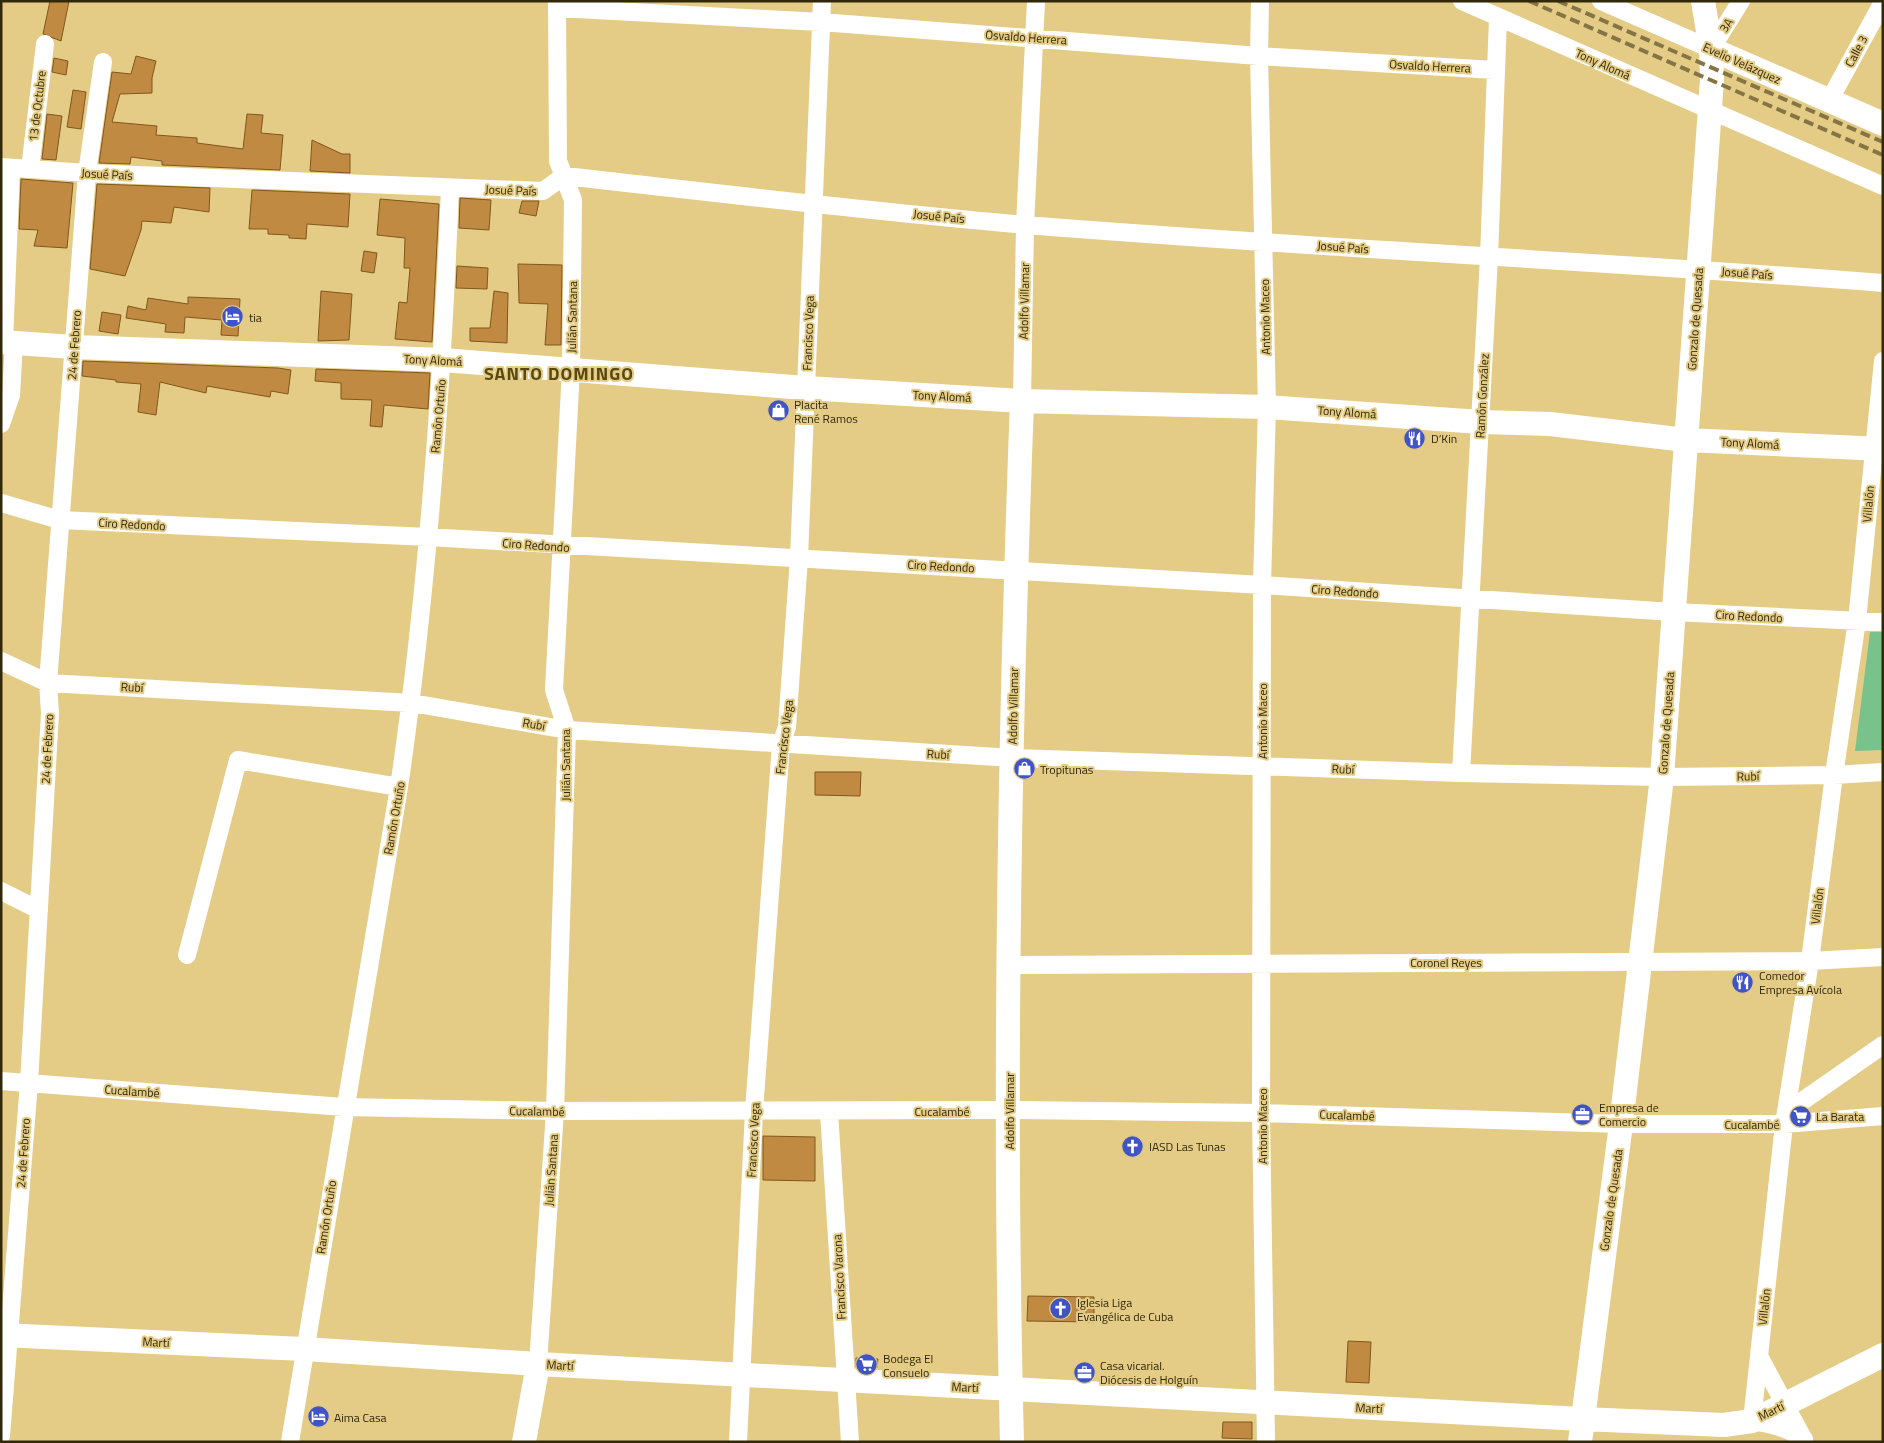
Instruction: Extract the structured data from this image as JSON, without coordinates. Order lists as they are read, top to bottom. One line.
{"streets":{"street":["3A","Osvaldo Herrera","Calle 3","Evelio Velázquez","Tony Alomá","13 de Octubre","Josué País","Adolfo Villamar","Julián Santana","Antonio Maceo","Gonzalo de Quesada","Francisco Vega","24 de Febrero","Ramón González","Ramón Ortuño","Villalón","Ciro Redondo","Rubí","Coronel Reyes","Cucalambé","Francisco Varona","Martí"]},"crossings":[["3A","Evelio Velázquez"],["3A","Gonzalo de Quesada"],["Osvaldo Herrera","Adolfo Villamar"],["Osvaldo Herrera","Julián Santana"],["Osvaldo Herrera","Antonio Maceo"],["Osvaldo Herrera","Francisco Vega"],["Osvaldo Herrera","Ramón González"],["Calle 3","Evelio Velázquez"],["Evelio Velázquez","Gonzalo de Quesada"],["Tony Alomá","Adolfo Villamar"],["Tony Alomá","Julián Santana"],["Tony Alomá","Antonio Maceo"],["Tony Alomá","Gonzalo de Quesada"],["Tony Alomá","Francisco Vega"],["Tony Alomá","24 de Febrero"],["Tony Alomá","Ramón González"],["Tony Alomá","Ramón Ortuño"],["Tony Alomá","Villalón"],["13 de Octubre","Josué País"],["Josué País","Adolfo Villamar"],["Josué País","Julián Santana"],["Josué País","Antonio Maceo"],["Josué País","Gonzalo de Quesada"],["Josué País","Francisco Vega"],["Josué País","24 de Febrero"],["Josué País","Ramón González"],["Josué País","Ramón Ortuño"],["Adolfo Villamar","Ciro Redondo"],["Adolfo Villamar","Rubí"],["Adolfo Villamar","Coronel Reyes"],["Adolfo Villamar","Cucalambé"],["Adolfo Villamar","Martí"],["Julián Santana","Ciro Redondo"],["Julián Santana","Rubí"],["Julián Santana","Cucalambé"],["Julián Santana","Martí"],["Antonio Maceo","Ciro Redondo"],["Antonio Maceo","Rubí"],["Antonio Maceo","Coronel Reyes"],["Antonio Maceo","Cucalambé"],["Antonio Maceo","Martí"],["Gonzalo de Quesada","Ciro Redondo"],["Gonzalo de Quesada","Rubí"],["Gonzalo de Quesada","Coronel Reyes"],["Gonzalo de Quesada","Cucalambé"],["Gonzalo de Quesada","Martí"],["Francisco Vega","Ciro Redondo"],["Francisco Vega","Rubí"],["Francisco Vega","Cucalambé"],["Francisco Vega","Martí"],["24 de Febrero","Ciro Redondo"],["24 de Febrero","Rubí"],["24 de Febrero","Cucalambé"],["24 de Febrero","Martí"],["Ramón González","Ciro Redondo"],["Ramón González","Rubí"],["Ramón Ortuño","Ciro Redondo"],["Ramón Ortuño","Rubí"],["Ramón Ortuño","Cucalambé"],["Ramón Ortuño","Martí"],["Villalón","Ciro Redondo"],["Villalón","Rubí"],["Villalón","Coronel Reyes"],["Villalón","Cucalambé"],["Villalón","Martí"],["Cucalambé","Francisco Varona"],["Francisco Varona","Martí"]],"districts":["SANTO DOMINGO"],"places":{"hotel":["tia","Aima Casa"],"shop":["Placita René Ramos","Tropitunas"],"restaurant":["D’Kin","Comedor Empresa Avícola"],"office":["Empresa de Comercio","Casa vicarial. Diócesis de Holguín"],"supermarket":["La Barata","Bodega El Consuelo"],"church":["IASD Las Tunas","Iglesia Liga Evangélica de Cuba"]}}
